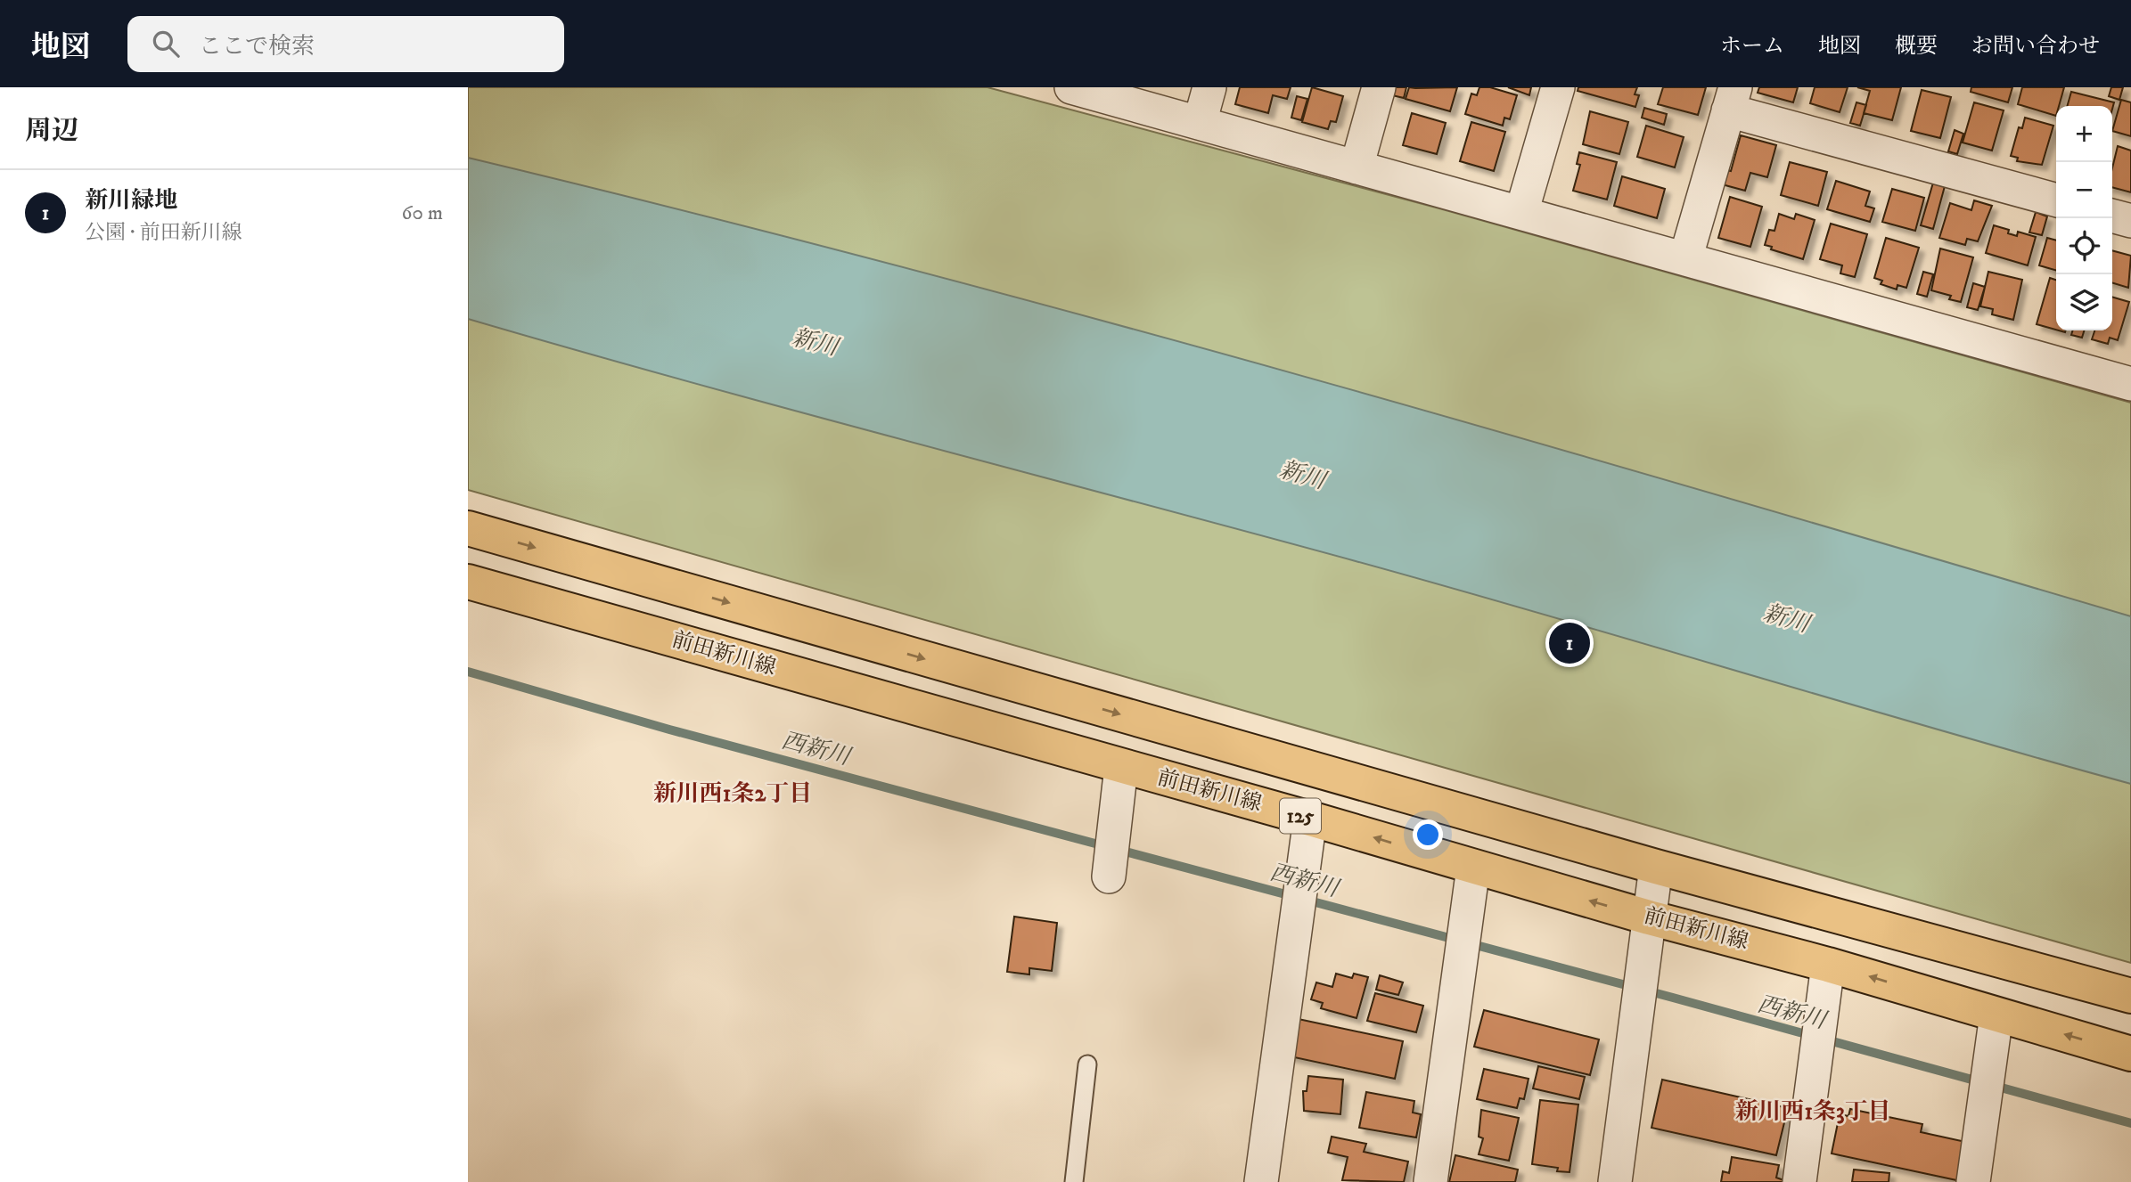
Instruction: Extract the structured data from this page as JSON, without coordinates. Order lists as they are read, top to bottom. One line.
{"streets":{"main road":["前田新川線","125"]},"districts":["新川西1条2丁目","新川西1条3丁目"],"water":["新川","西新川"],"page":{"header":"地図","search":"ここで検索","nav":["ホーム","地図","概要","お問い合わせ"],"heading":"周辺","map_buttons":["+","−"],"list":[{"mark":"1","name":"新川緑地","note":"公園 · 前田新川線","value":"60 m"}],"pins":"1"}}
